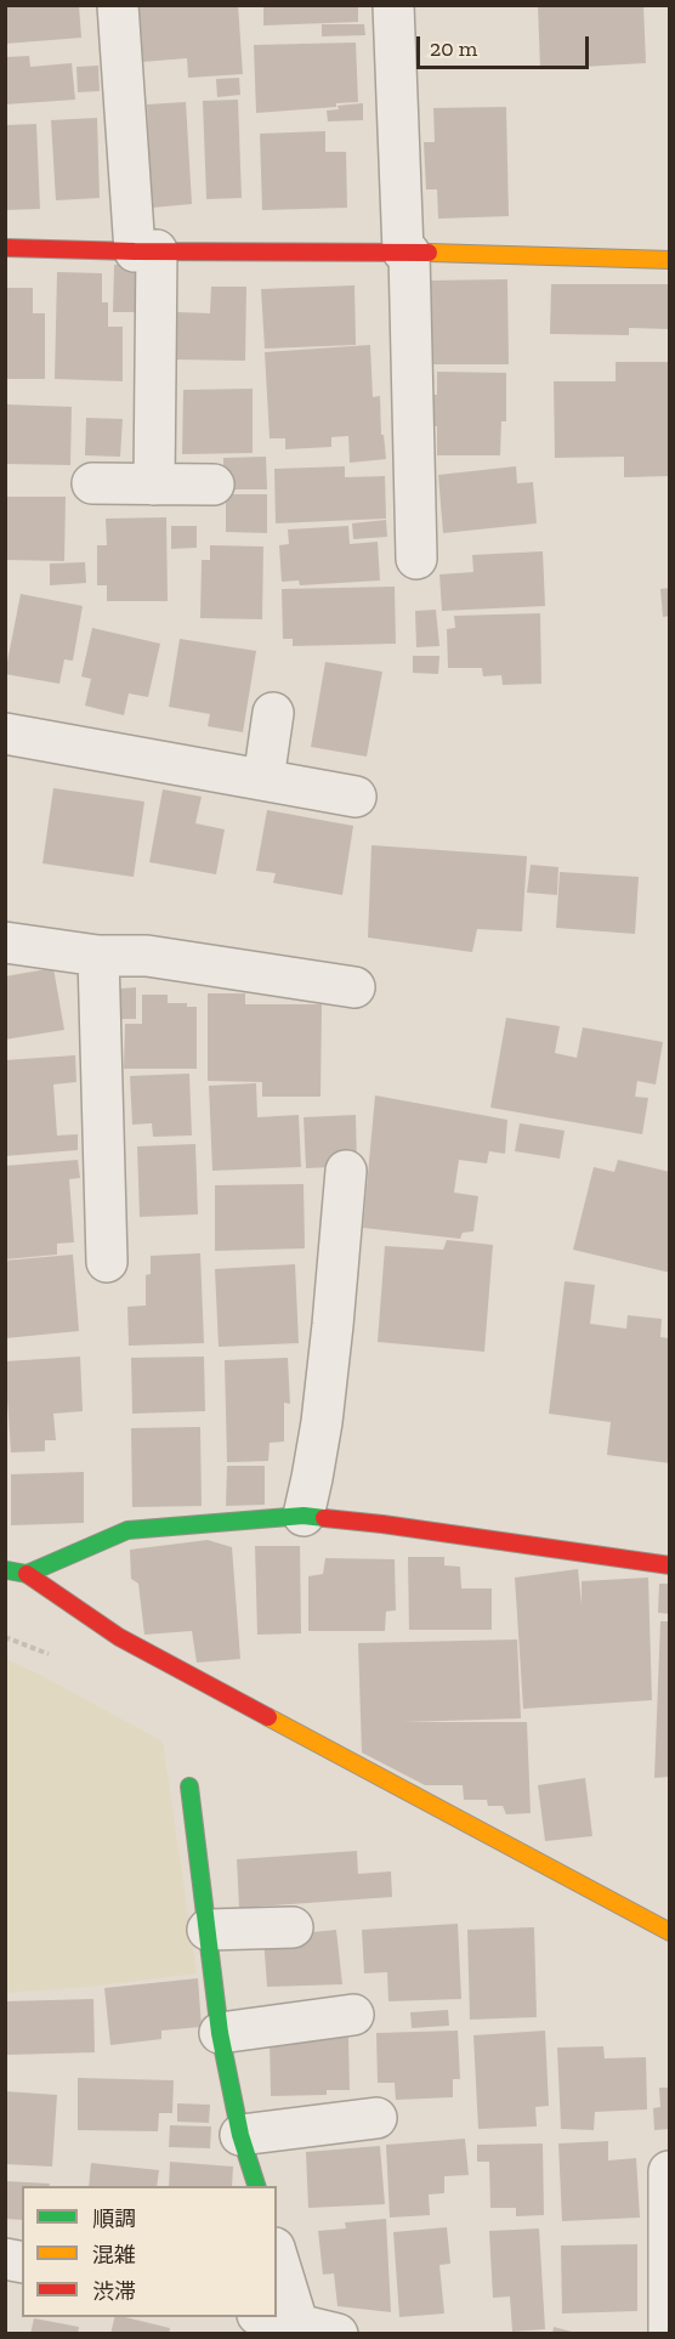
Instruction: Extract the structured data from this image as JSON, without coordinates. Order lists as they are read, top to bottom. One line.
{"legend":["順調","混雑","渋滞"],"scale_bar":"20 m"}
